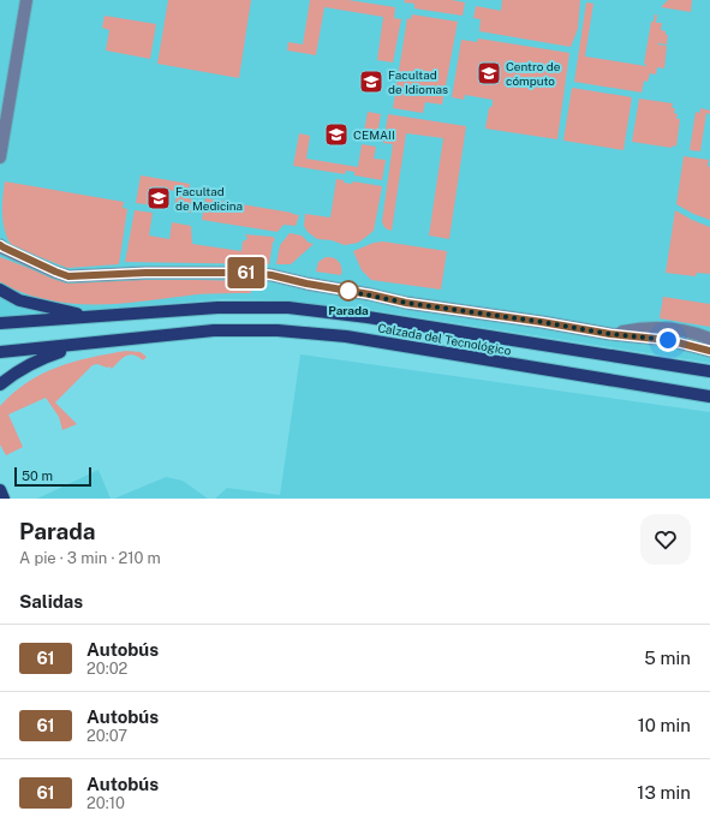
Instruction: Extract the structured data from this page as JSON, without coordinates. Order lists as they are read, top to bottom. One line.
{"streets":{"main road":["Calzada del Tecnológico"]},"places":{"school or university":["Centro de cómputo","Facultad de Idiomas","CEMAII","Facultad de Medicina"],"other":["Parada"]},"lines":["bus line 61"],"scale_bar":"50 m","page":{"on_map":"61","scale":"50 m","heading":[["Parada","A pie · 3 min · 210 m"],"Salidas"],"list":[{"mark":"61","name":"Autobús","note":"20:02","value":"5 min"},{"mark":"61","name":"Autobús","note":"20:07","value":"10 min"},{"mark":"61","name":"Autobús","note":"20:10","value":"13 min"}]}}
